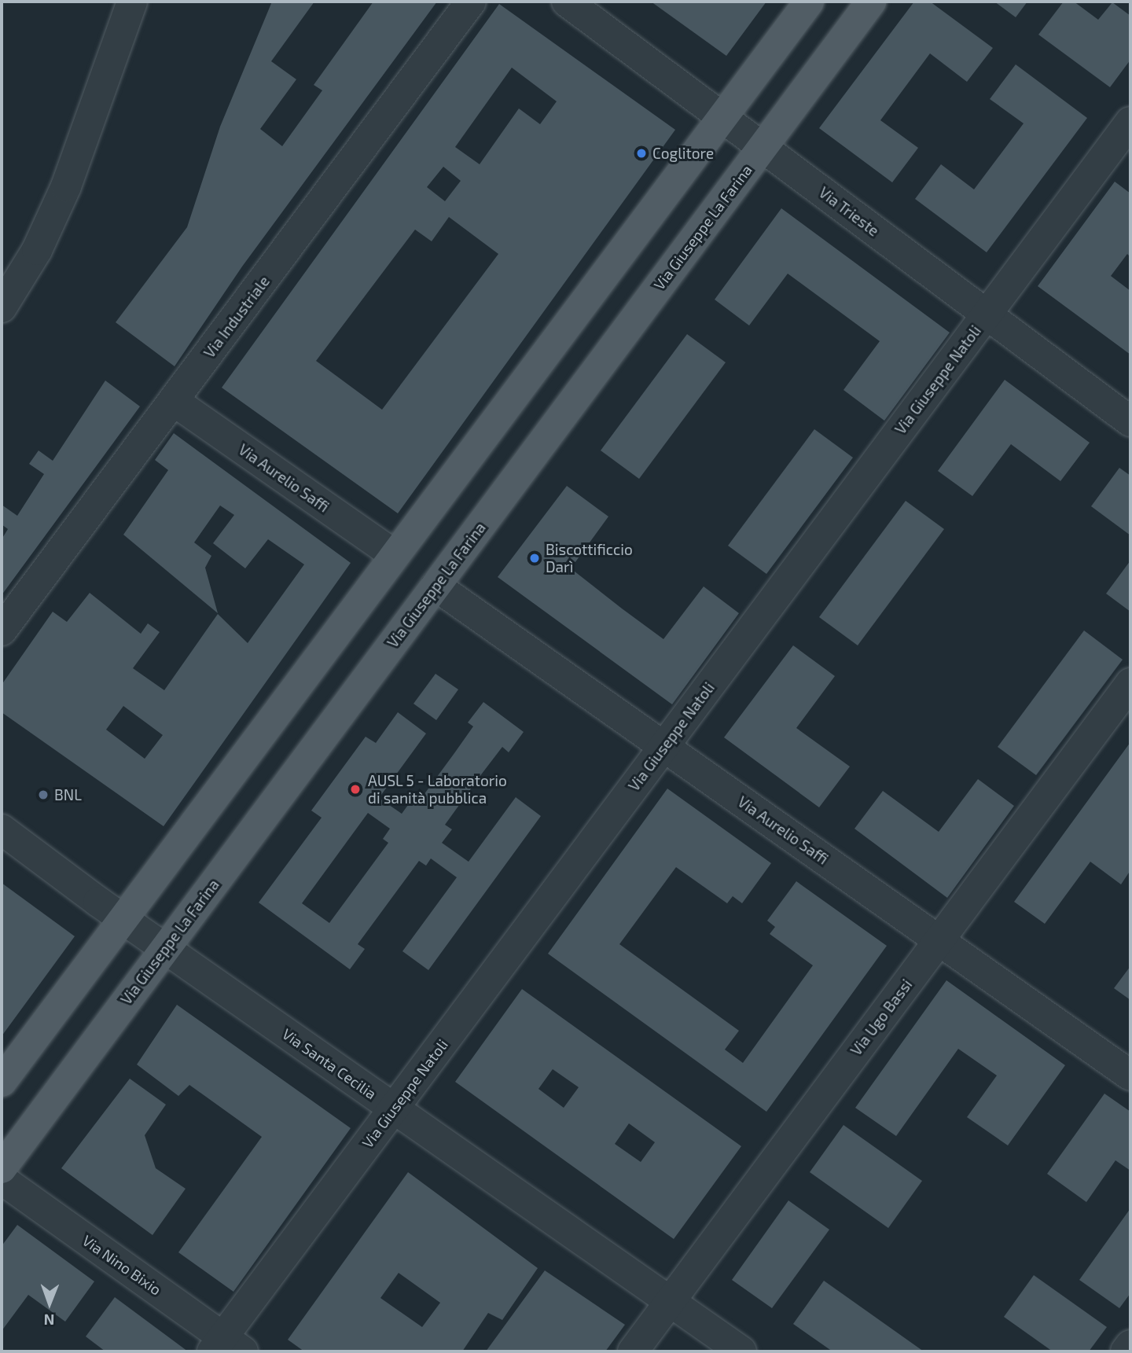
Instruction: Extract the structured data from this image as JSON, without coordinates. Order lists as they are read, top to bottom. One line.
{"streets":{"main road":["Via Giuseppe La Farina"],"street":["Via Trieste","Via Industriale","Via Giuseppe Natoli","Via Aurelio Saffi","Via Ugo Bassi","Via Santa Cecilia","Via Nino Bixio"]},"crossings":[["Via Trieste","Via Giuseppe La Farina"],["Via Trieste","Via Giuseppe Natoli"],["Via Giuseppe La Farina","Via Aurelio Saffi"],["Via Giuseppe La Farina","Via Santa Cecilia"],["Via Industriale","Via Aurelio Saffi"],["Via Giuseppe Natoli","Via Aurelio Saffi"],["Via Giuseppe Natoli","Via Santa Cecilia"],["Via Giuseppe Natoli","Via Nino Bixio"],["Via Aurelio Saffi","Via Ugo Bassi"],["Via Ugo Bassi","Via Santa Cecilia"]],"places":["Coglitore","Biscottificcio Darì","AUSL 5 - Laboratorio di sanità pubblica","BNL"],"north":"bottom"}
